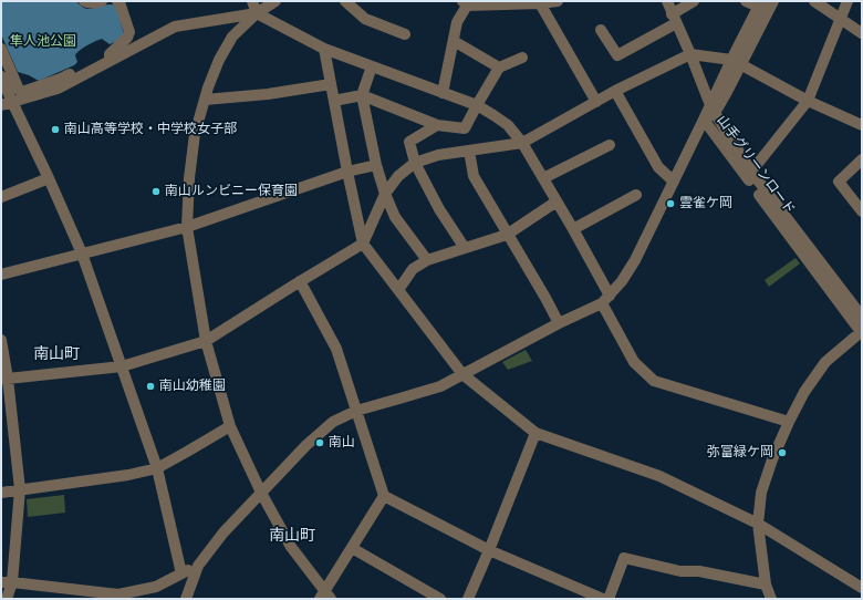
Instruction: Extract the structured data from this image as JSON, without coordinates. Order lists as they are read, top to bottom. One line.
{"streets":{"street":["山手グリーンロード"]},"districts":["南山町","南山町"],"parks":["隼人池公園"],"places":["南山高等学校・中学校女子部","南山ルンビニー保育園","雲雀ケ岡","南山幼稚園","南山","弥富緑ケ岡"]}
